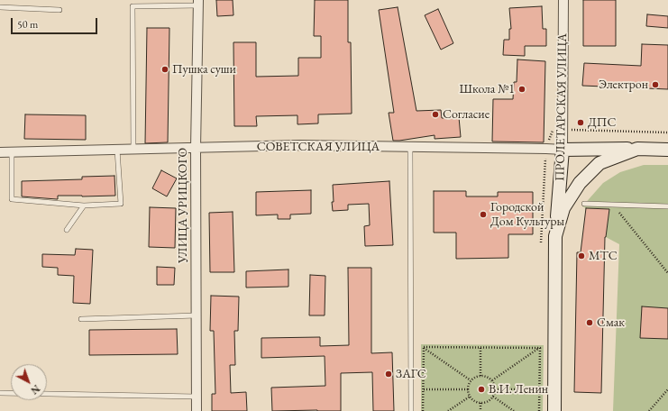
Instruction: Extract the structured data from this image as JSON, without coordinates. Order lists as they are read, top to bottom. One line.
{"streets":{"main road":["ПРОЛЕТАРСКАЯ УЛИЦА","СОВЕТСКАЯ УЛИЦА"],"street":["УЛИЦА УРИЦКОГО"]},"crossings":[["ПРОЛЕТАРСКАЯ УЛИЦА","СОВЕТСКАЯ УЛИЦА"],["СОВЕТСКАЯ УЛИЦА","УЛИЦА УРИЦКОГО"]],"places":["Пушка суши","Электрон","Школа №1","Согласие","ДПС","Городской Дом Культуры","МТС","Смак","ЗАГС","В.И. Ленин"],"scale_bar":"50 m","north":"bottom right"}
